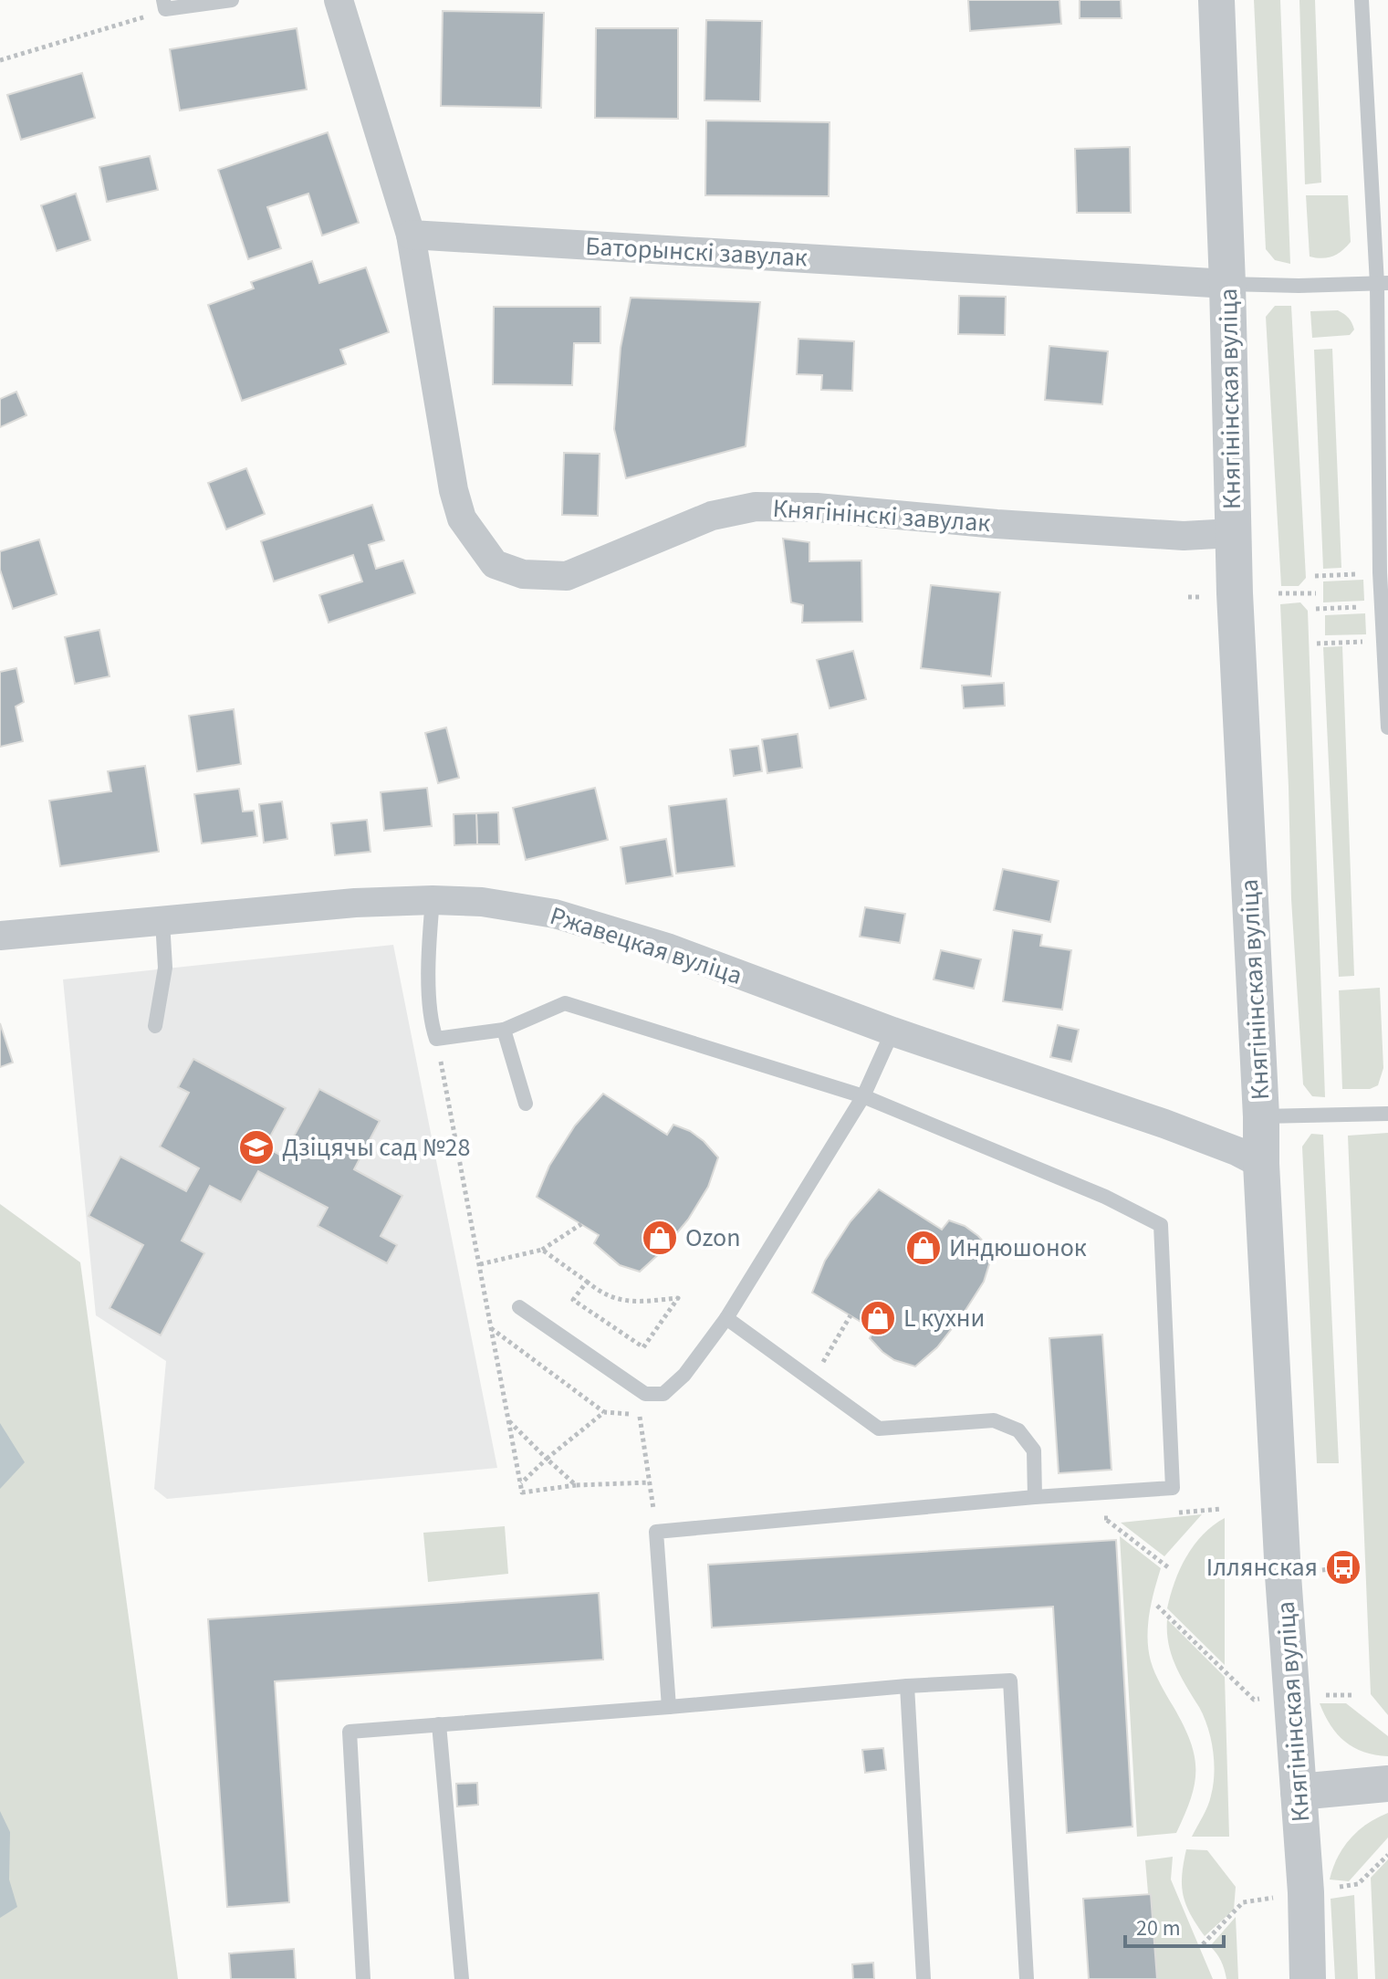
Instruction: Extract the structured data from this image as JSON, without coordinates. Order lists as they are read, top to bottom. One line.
{"streets":{"street":["Баторынскі завулак","Княгінінская вуліца","Княгінінскі завулак","Ржавецкая вуліца"]},"crossings":[["Баторынскі завулак","Княгінінская вуліца"],["Баторынскі завулак","Княгінінскі завулак"],["Княгінінская вуліца","Княгінінскі завулак"],["Княгінінская вуліца","Ржавецкая вуліца"]],"places":{"school or university":["Дзіцячы сад №28"],"shop":["Ozon","Индюшонок","L кухни"],"bus stop":["Іллянская"]},"scale_bar":"20 m"}
